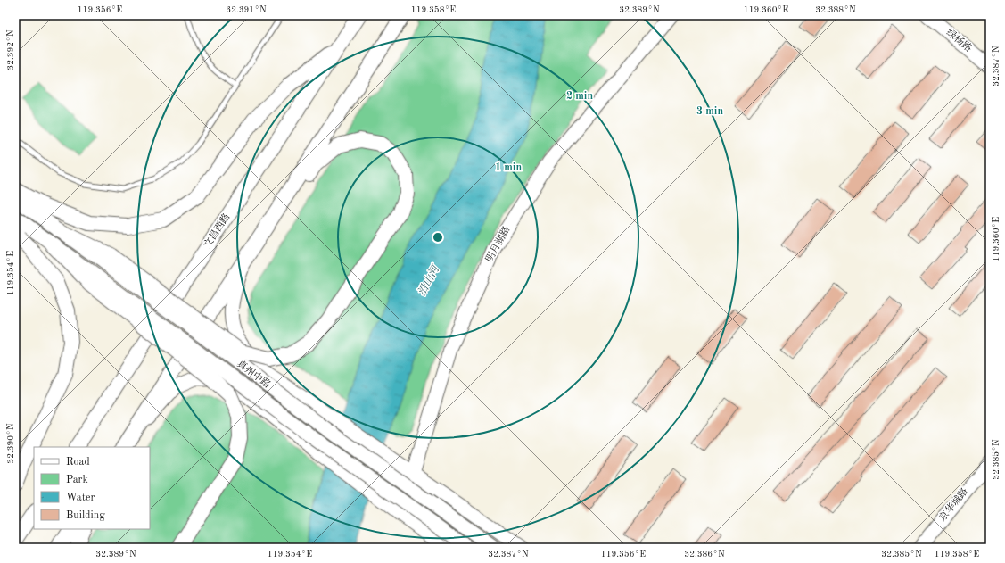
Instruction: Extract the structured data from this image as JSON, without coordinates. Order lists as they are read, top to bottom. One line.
{"streets":{"main road":["文昌西路"],"street":["绿杨路","明月湖路","真州中路","京华城路"]},"crossings":[["文昌西路","真州中路"],["明月湖路","真州中路"]],"water":["沿山河"],"legend":["Road","Park","Water","Building"],"coordinates":["119.356°E","32.391°N","119.358°E","32.389°N","119.360°E","32.388°N","32.392°N","32.387°N","119.354°E","32.390°N","32.385°N","32.386°N"],"rings":["2 min","3 min","1 min"]}
